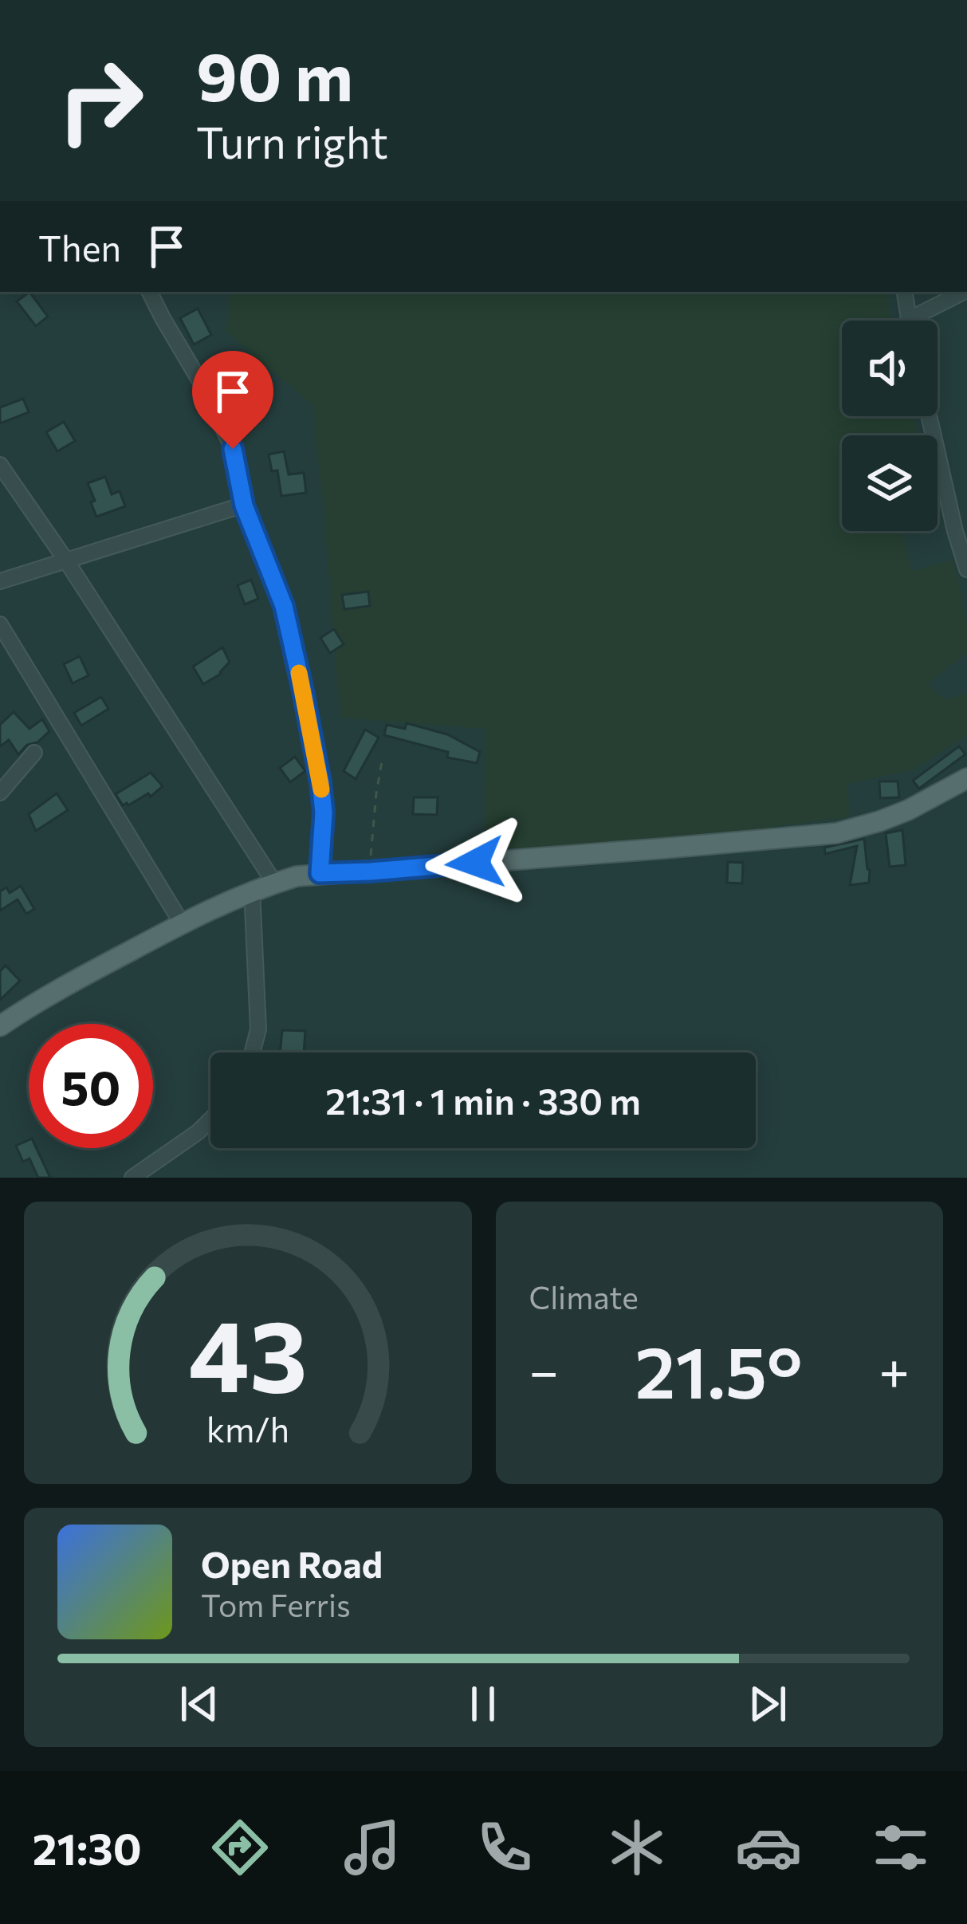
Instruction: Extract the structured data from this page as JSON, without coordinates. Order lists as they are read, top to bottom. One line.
{"page":{"turn":["90 m","Turn right"],"then":"Then","limit":"50","trip":"21:31 · 1 min · 330 m","tile":"Climate","heat":["−","21.5°","+"],"song":["Open Road","Tom Ferris"],"tabs":"21:30","gauge":["43","km/h"]}}
